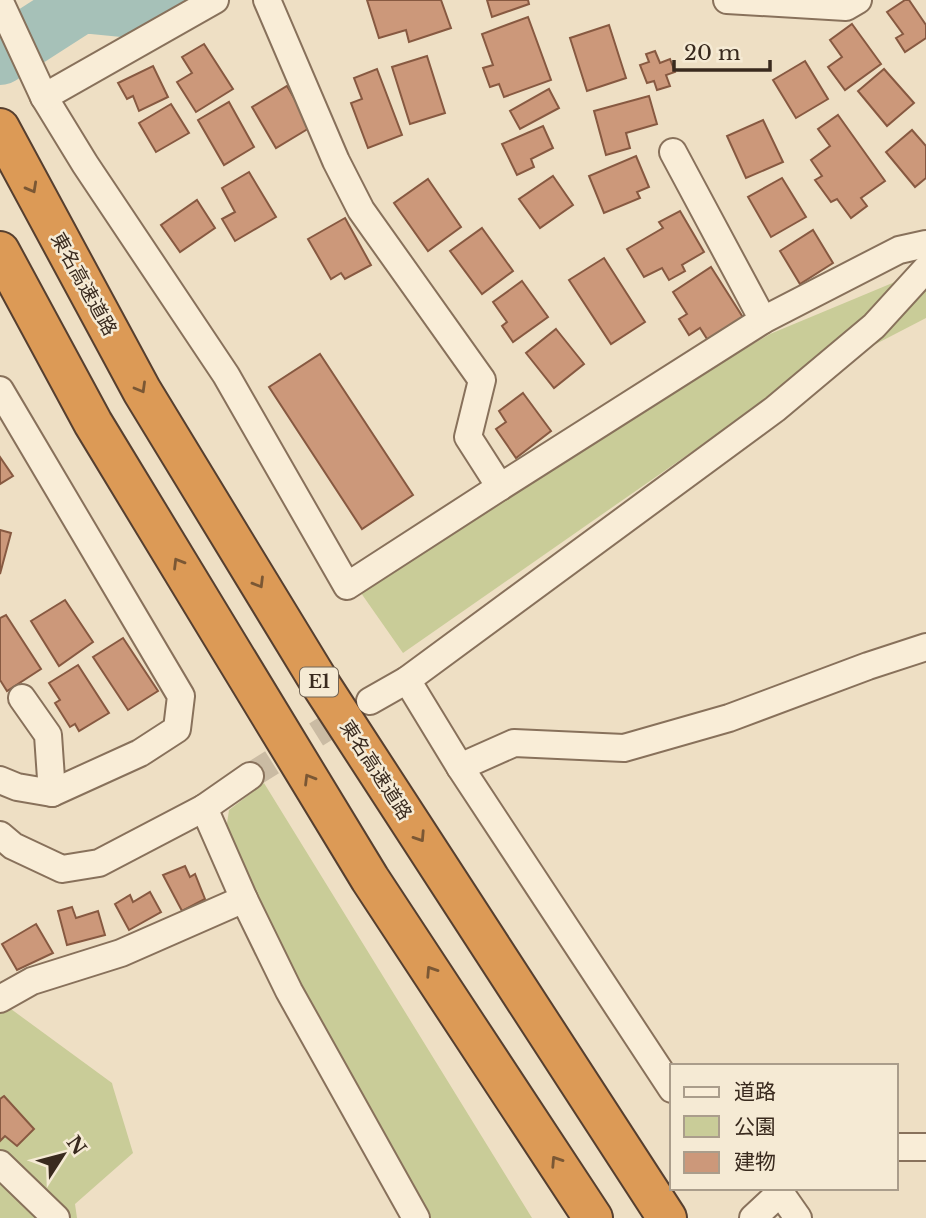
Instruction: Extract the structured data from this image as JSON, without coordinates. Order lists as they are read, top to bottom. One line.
{"streets":{"highway":["東名高速道路","E1"]},"legend":["道路","公園","建物"],"scale_bar":"20 m","north":"top right"}
